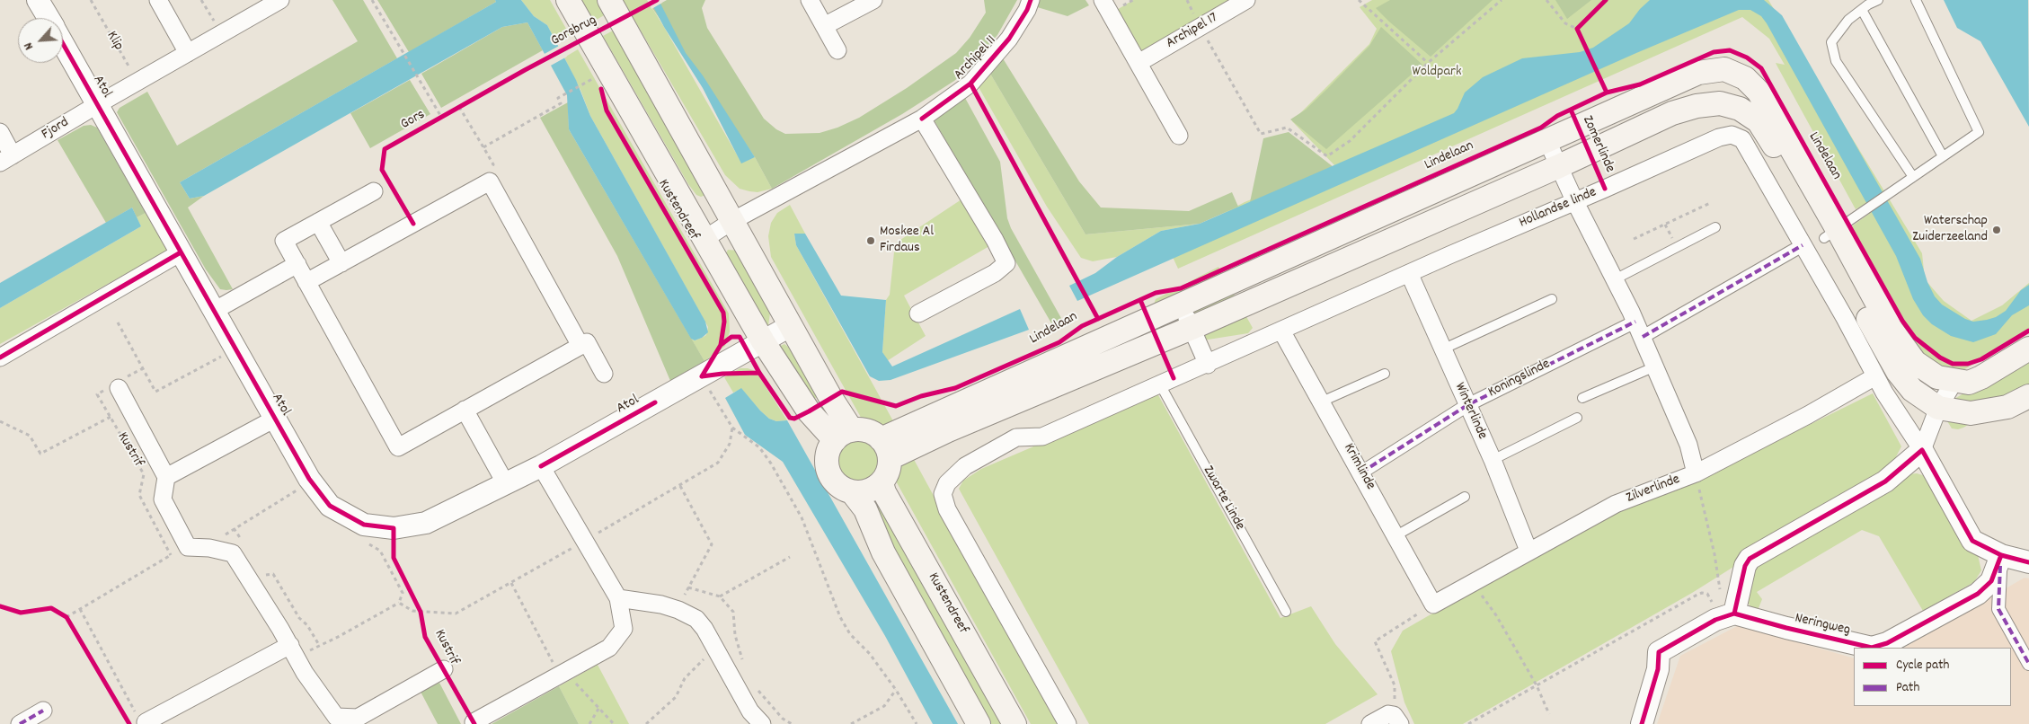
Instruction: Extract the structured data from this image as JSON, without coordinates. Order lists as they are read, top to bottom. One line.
{"streets":{"main road":["Lindelaan","Kustendreef"],"street":["Archipel 17","Archipel 11","Atol","Fjord","Hollandse linde","Koningslinde","Winterlinde","Kustrif","Krimlinde","Zilverlinde","Neringweg"],"lane":["Zwarte Linde"],"path":["Klip","Gors"],"cycle path":["Gorsbrug","Zomerlinde"]},"crossings":[["Archipel 11","Kustendreef"],["Atol","Fjord"],["Atol","Kustendreef"],["Lindelaan","Hollandse linde"],["Lindelaan","Kustendreef"],["Hollandse linde","Winterlinde"],["Hollandse linde","Krimlinde"],["Hollandse linde","Zilverlinde"],["Hollandse linde","Zwarte Linde"],["Koningslinde","Winterlinde"],["Koningslinde","Krimlinde"],["Winterlinde","Zilverlinde"],["Krimlinde","Zilverlinde"]],"parks":["Woldpark"],"places":["Waterschap Zuiderzeeland","Moskee Al Firdaus"],"legend":["Cycle path","Path"],"north":"bottom left"}
